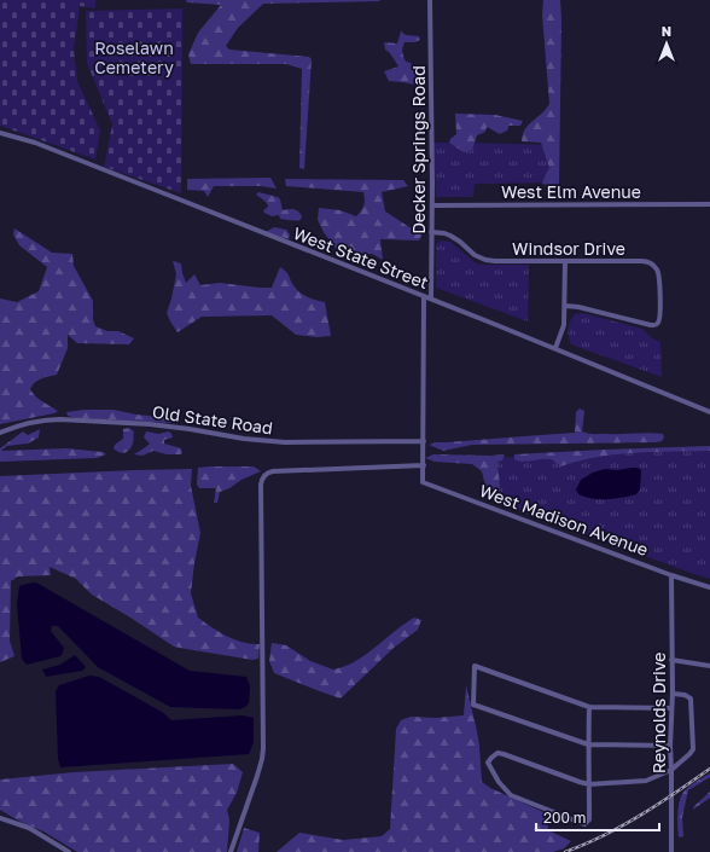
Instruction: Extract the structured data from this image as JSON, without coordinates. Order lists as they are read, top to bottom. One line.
{"streets":{"street":["Decker Springs Road","West Elm Avenue","Windsor Drive","West State Street","Old State Road","West Madison Avenue","Reynolds Drive"]},"crossings":[["Decker Springs Road","West Elm Avenue"],["Decker Springs Road","Windsor Drive"],["Decker Springs Road","West State Street"],["West Madison Avenue","Reynolds Drive"]],"parks":["Roselawn Cemetery"],"scale_bar":"200 m","north":"top"}
